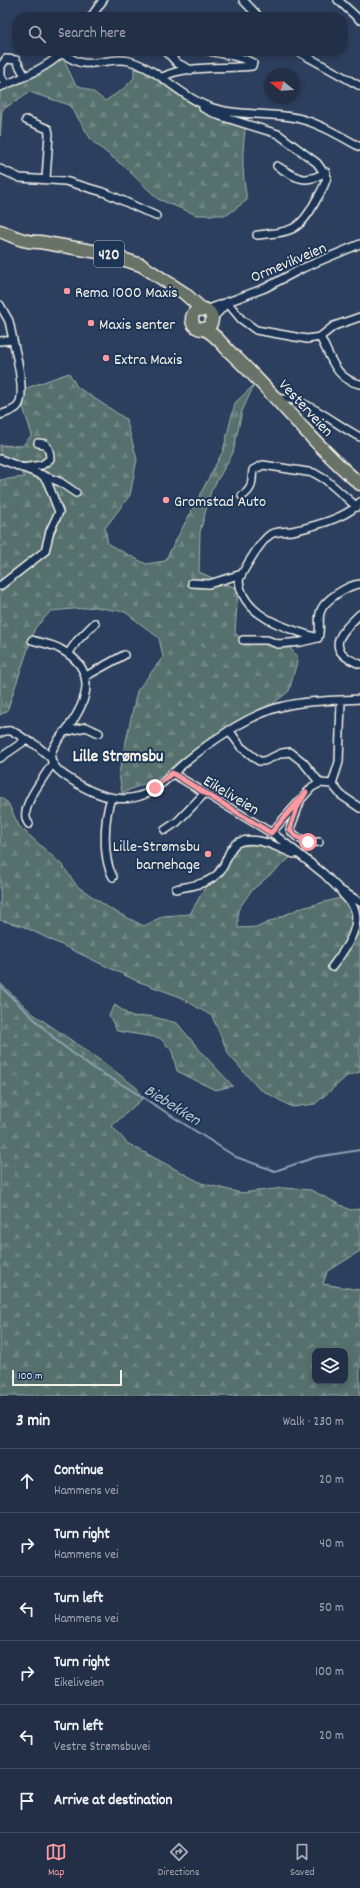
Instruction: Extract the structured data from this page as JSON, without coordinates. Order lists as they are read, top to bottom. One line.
{"streets":{"main road":["420","Vesterveien"],"street":["Ormevikveien","Eikeliveien"]},"crossings":[["Ormevikveien","Vesterveien"]],"districts":["Lille Strømsbu"],"water":["Biebekken"],"places":["Rema 1000 Maxis","Maxis senter","Extra Maxis","Gromstad Auto","Lille-Strømsbu barnehage"],"scale_bar":"100 m","north":"left","page":{"search":"Search here","scale":"100 m","heading":["3 min","Walk · 230 m"],"list":[["Continue","Hammens vei","20 m"],["Turn right","Hammens vei","40 m"],["Turn left","Hammens vei","50 m"],["Turn right","Eikeliveien","100 m"],["Turn left","Vestre Strømsbuvei","20 m"],"Arrive at destination"],"nav":["Map","Directions","Saved"]}}
